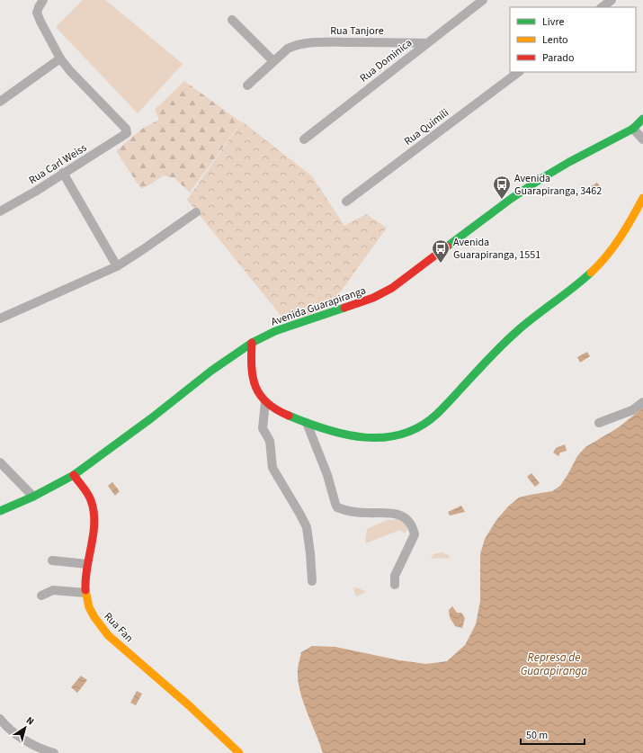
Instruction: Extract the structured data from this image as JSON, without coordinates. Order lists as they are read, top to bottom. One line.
{"streets":{"street":["Rua Tanjore","Rua Dominica","Rua Quimili","Rua Carl Weiss","Avenida Guarapiranga","Rua Fan"]},"crossings":[["Rua Tanjore","Rua Dominica"],["Avenida Guarapiranga","Rua Fan"]],"water":["Represa de Guarapiranga"],"places":{"bus stop":["Avenida Guarapiranga, 3462","Avenida Guarapiranga, 1551"]},"legend":["Livre","Lento","Parado"],"scale_bar":"50 m","north":"top right"}
